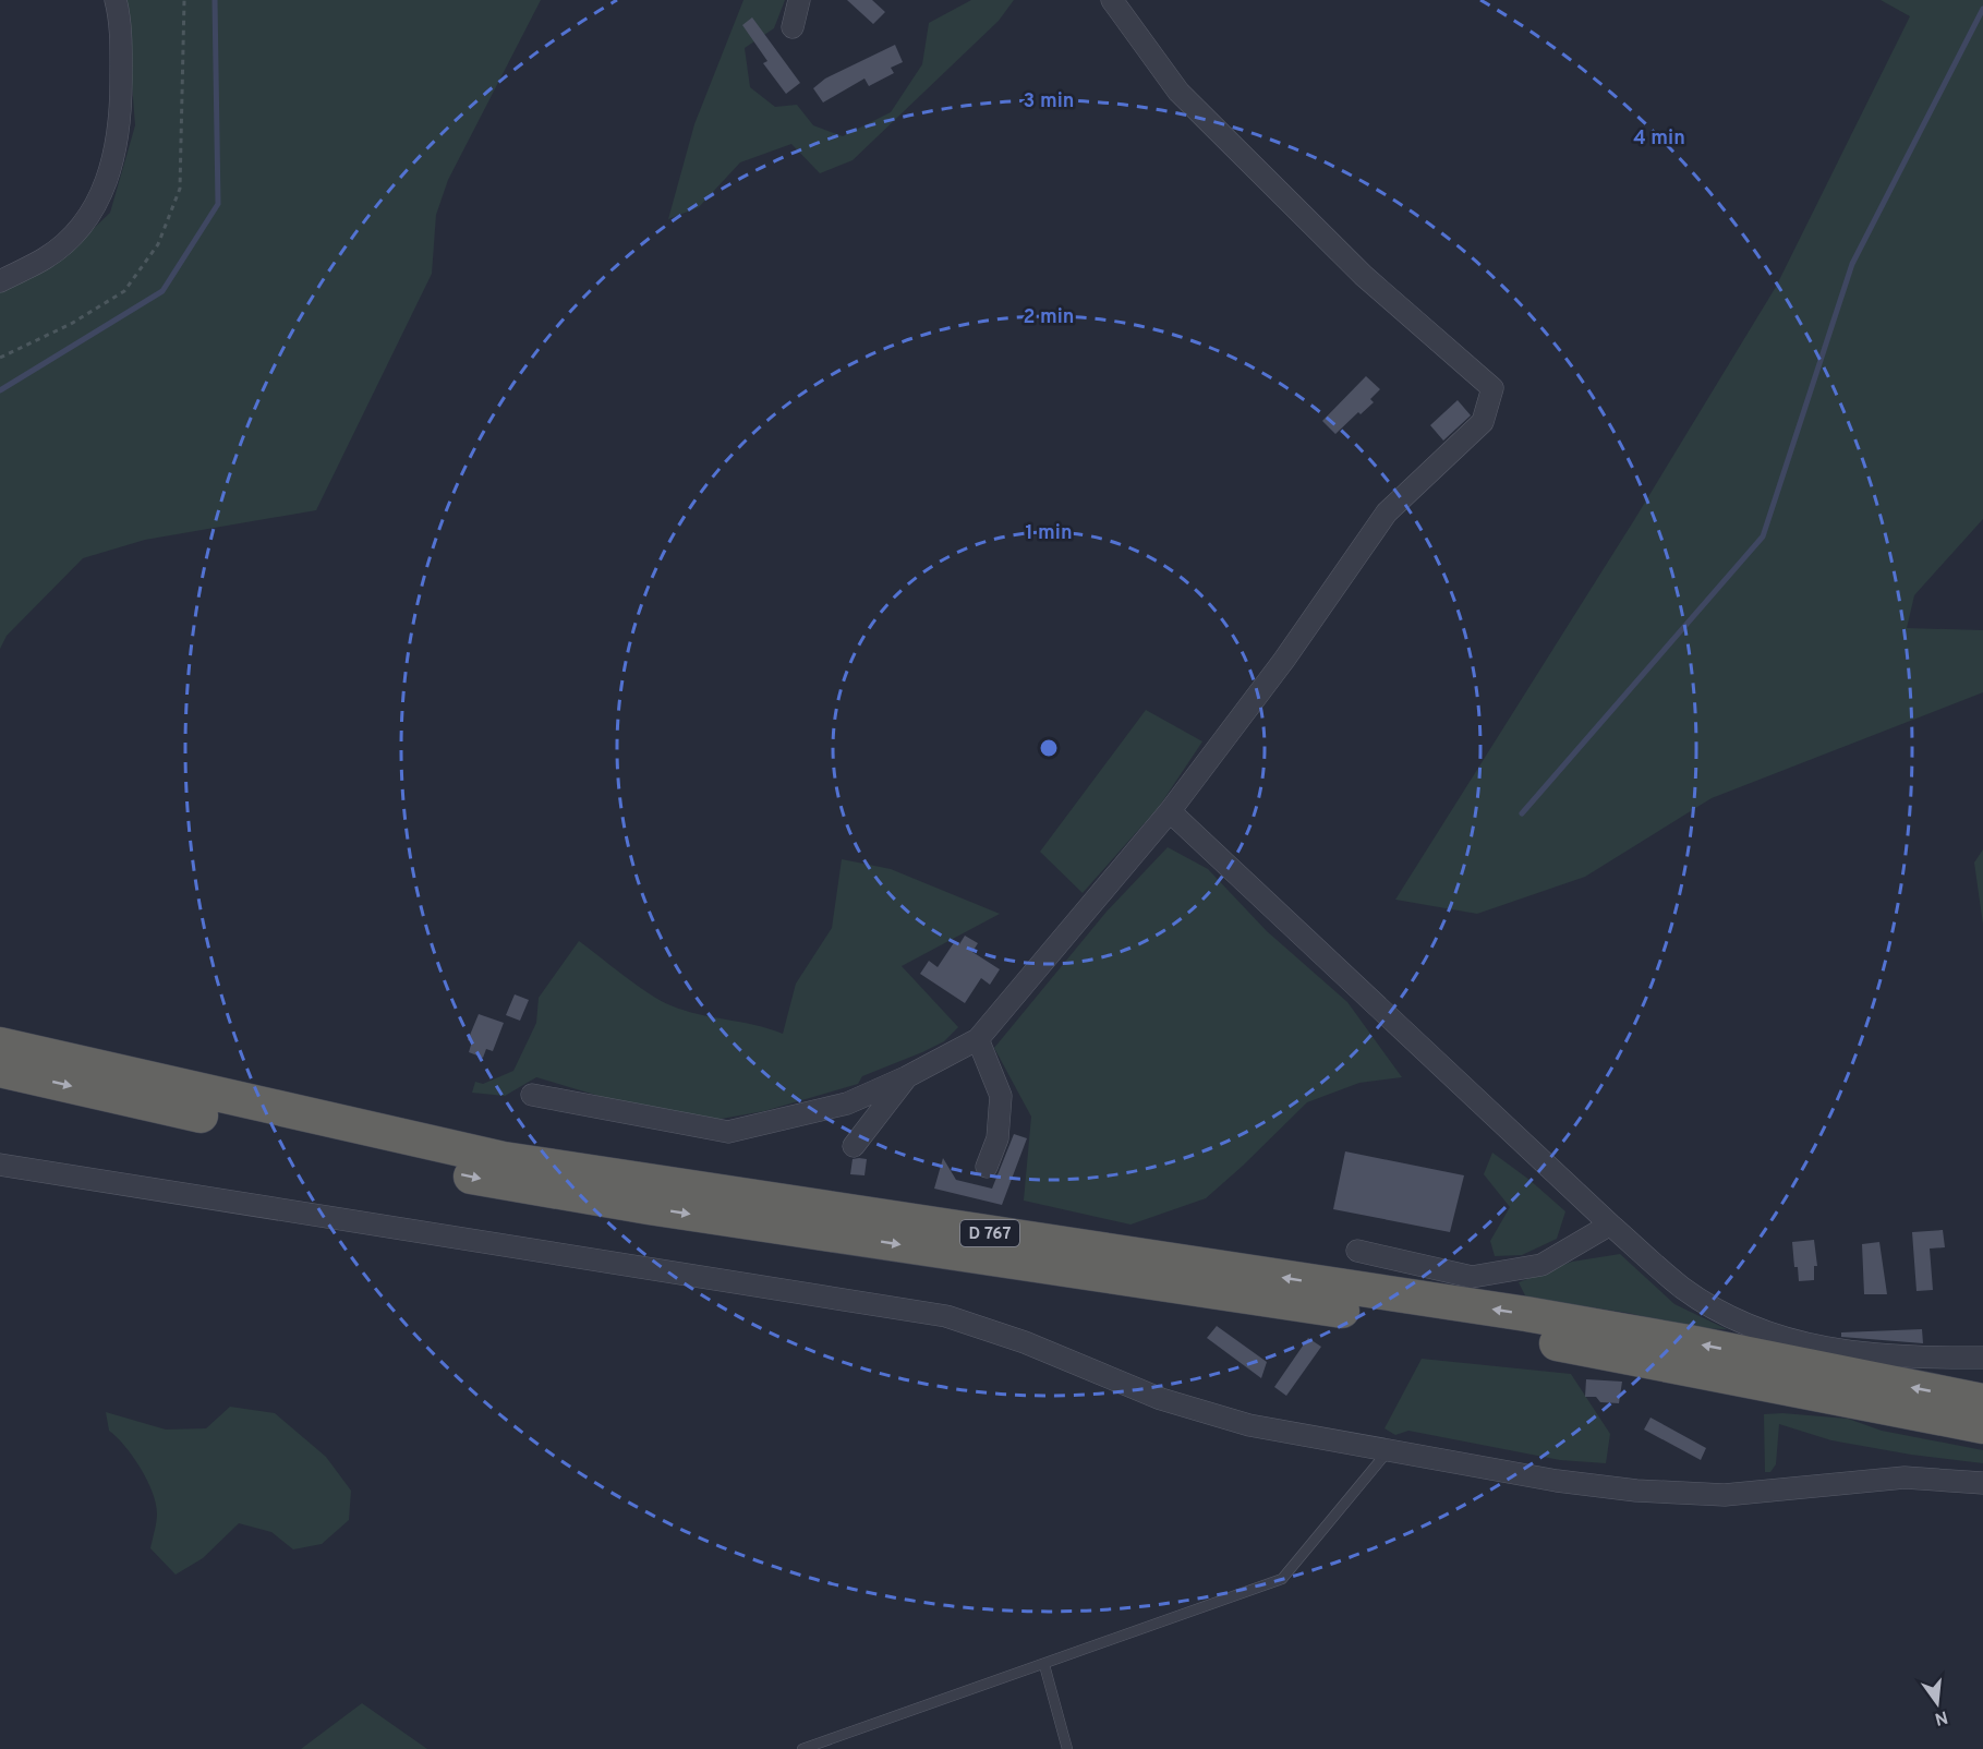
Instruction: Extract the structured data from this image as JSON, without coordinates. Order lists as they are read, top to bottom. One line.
{"streets":{"highway":["D 767"]},"north":"bottom","rings":["3 min","4 min","2 min","1 min"]}
